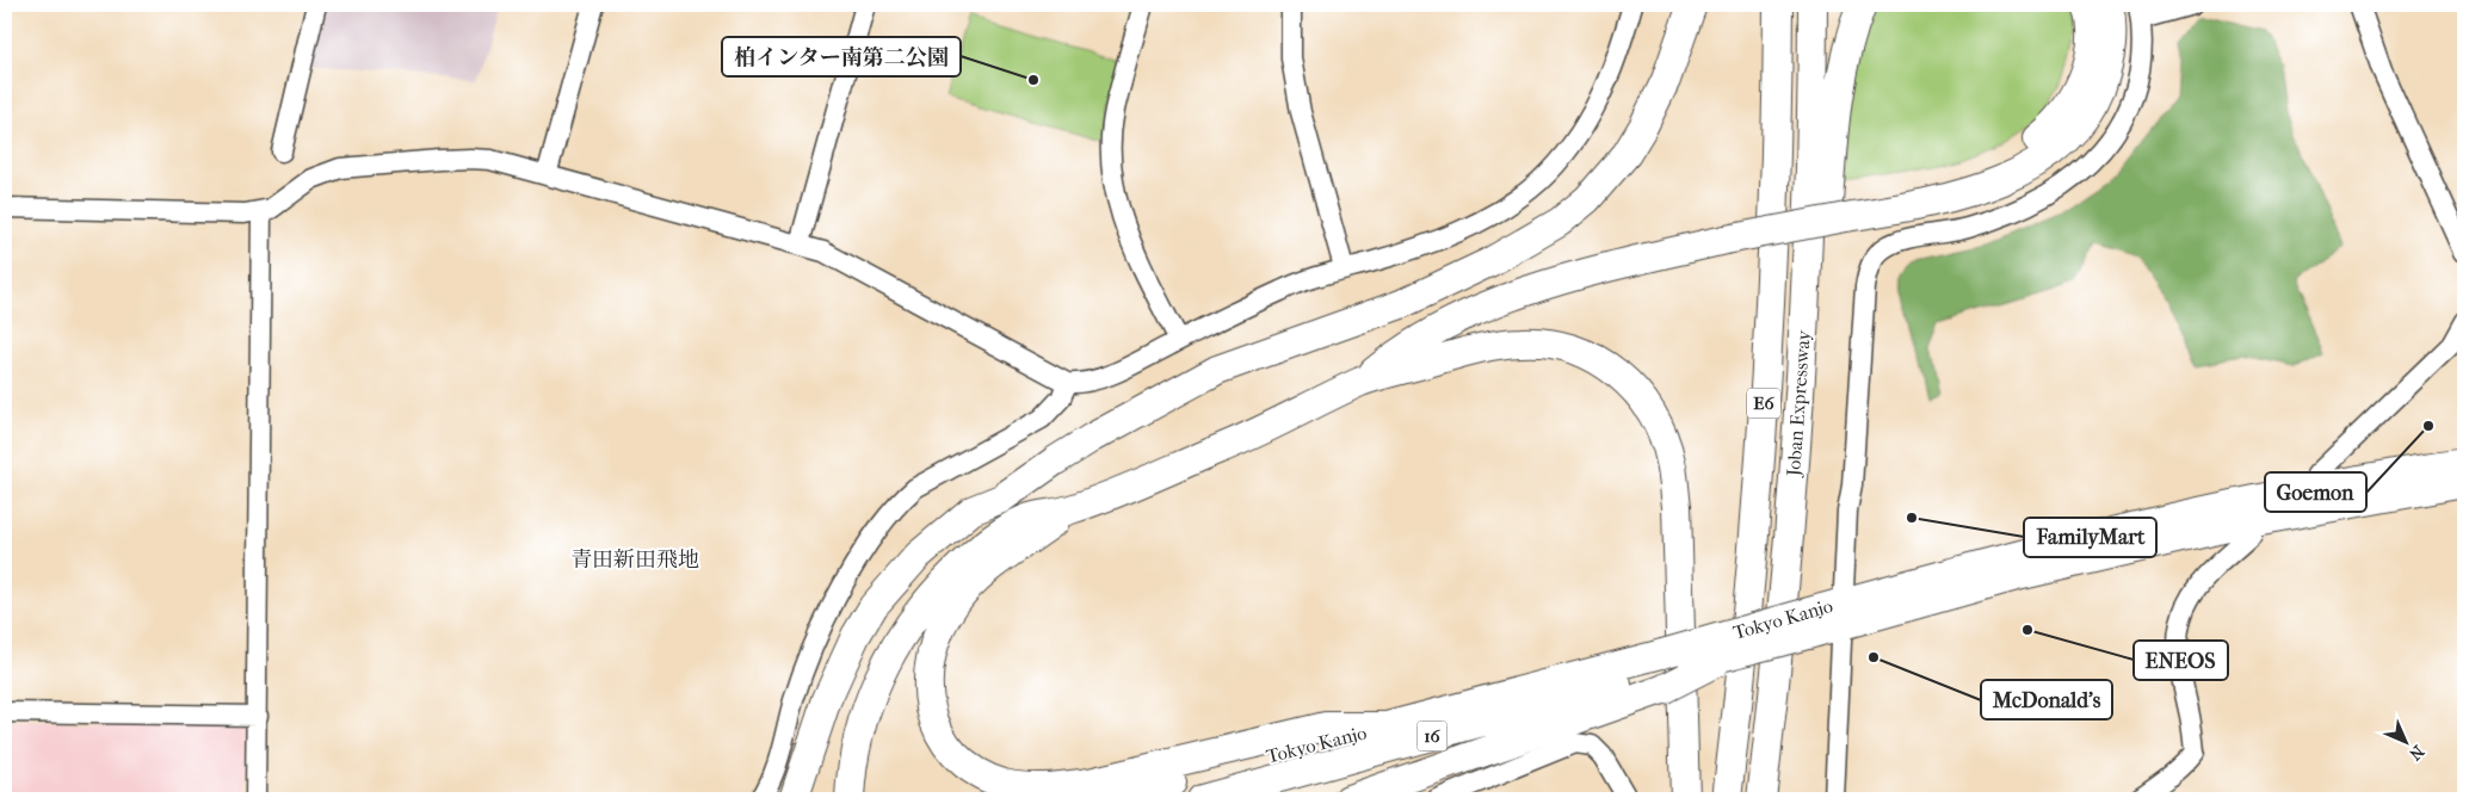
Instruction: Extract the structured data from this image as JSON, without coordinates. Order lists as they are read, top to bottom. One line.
{"streets":{"highway":["E6","Joban Expressway","Tokyo Kanjo","16"]},"districts":["青田新田飛地"],"places":["柏インター南第二公園","Goemon","FamilyMart","ENEOS","McDonald's"],"north":"bottom right"}
